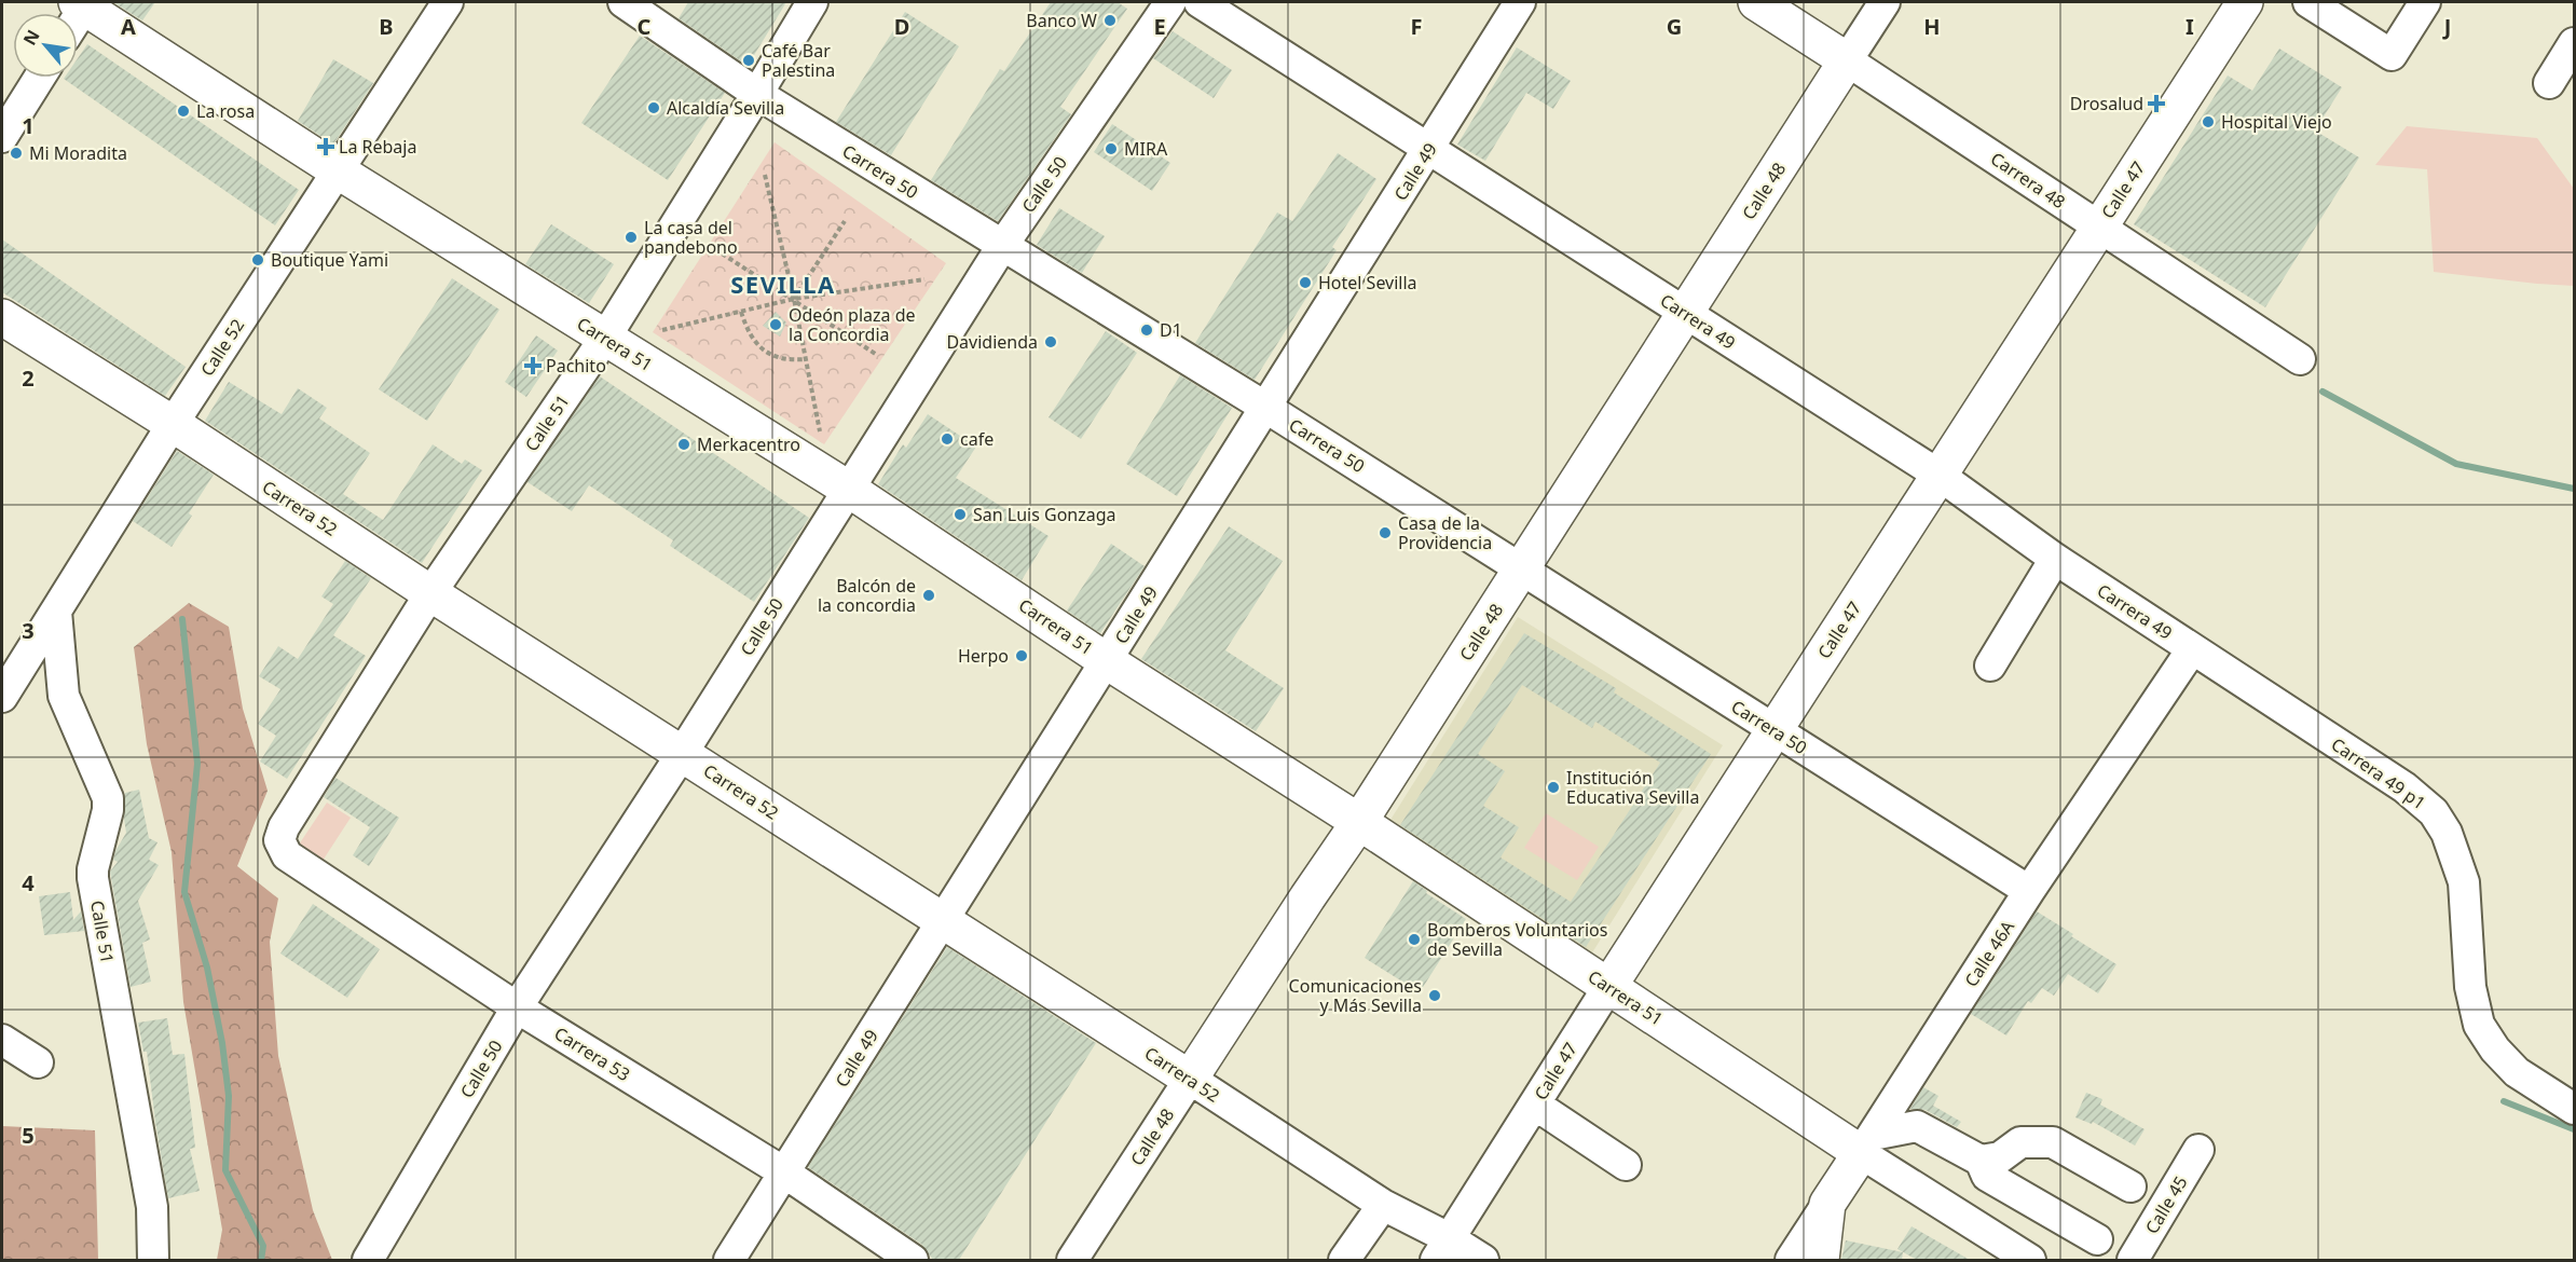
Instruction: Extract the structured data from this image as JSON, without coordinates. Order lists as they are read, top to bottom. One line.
{"streets":{"main road":["Carrera 48","Calle 47","Calle 48","Carrera 51","Carrera 52","Calle 46A"],"street":["Carrera 50","Calle 49","Calle 50","Carrera 49","Calle 52","Calle 51","Carrera 49 p1","Carrera 53","Calle 45"]},"crossings":[["Carrera 50","Calle 49"],["Carrera 50","Calle 50"],["Carrera 50","Calle 47"],["Carrera 50","Calle 48"],["Carrera 50","Calle 51"],["Carrera 50","Calle 46A"],["Calle 49","Carrera 49"],["Calle 49","Carrera 51"],["Calle 49","Carrera 52"],["Calle 49","Carrera 53"],["Carrera 48","Calle 47"],["Carrera 48","Calle 48"],["Calle 50","Carrera 51"],["Calle 50","Carrera 52"],["Calle 50","Carrera 53"],["Calle 47","Carrera 49"],["Calle 47","Carrera 51"],["Calle 47","Carrera 52"],["Calle 48","Carrera 49"],["Calle 48","Carrera 51"],["Calle 48","Carrera 52"],["Carrera 49","Carrera 49 p1"],["Carrera 49","Calle 46A"],["Carrera 51","Calle 52"],["Carrera 51","Calle 51"],["Carrera 51","Calle 46A"],["Calle 52","Calle 51"],["Calle 52","Carrera 52"],["Calle 51","Carrera 52"],["Calle 51","Carrera 53"],["Carrera 49 p1","Calle 46A"]],"districts":["SEVILLA"],"places":{"other":["Banco W","Café Bar Palestina","Alcaldía Sevilla","La rosa","Hospital Viejo","MIRA","Mi Moradita","La casa del pandebono","Boutique Yami","Hotel Sevilla","Odeón plaza de la Concordia","D1","Davidienda","cafe","Merkacentro","San Luis Gonzaga","Casa de la Providencia","Balcón de la concordia","Herpo","Institución Educativa Sevilla","Bomberos Voluntarios de Sevilla","Comunicaciones y Más Sevilla"],"health":["Drosalud","La Rebaja","Pachito"]},"north":"top left","grid":{"columns":["A","B","C","D","E","F","G","H","I","J"],"rows":["1","2","3","4","5"]}}
